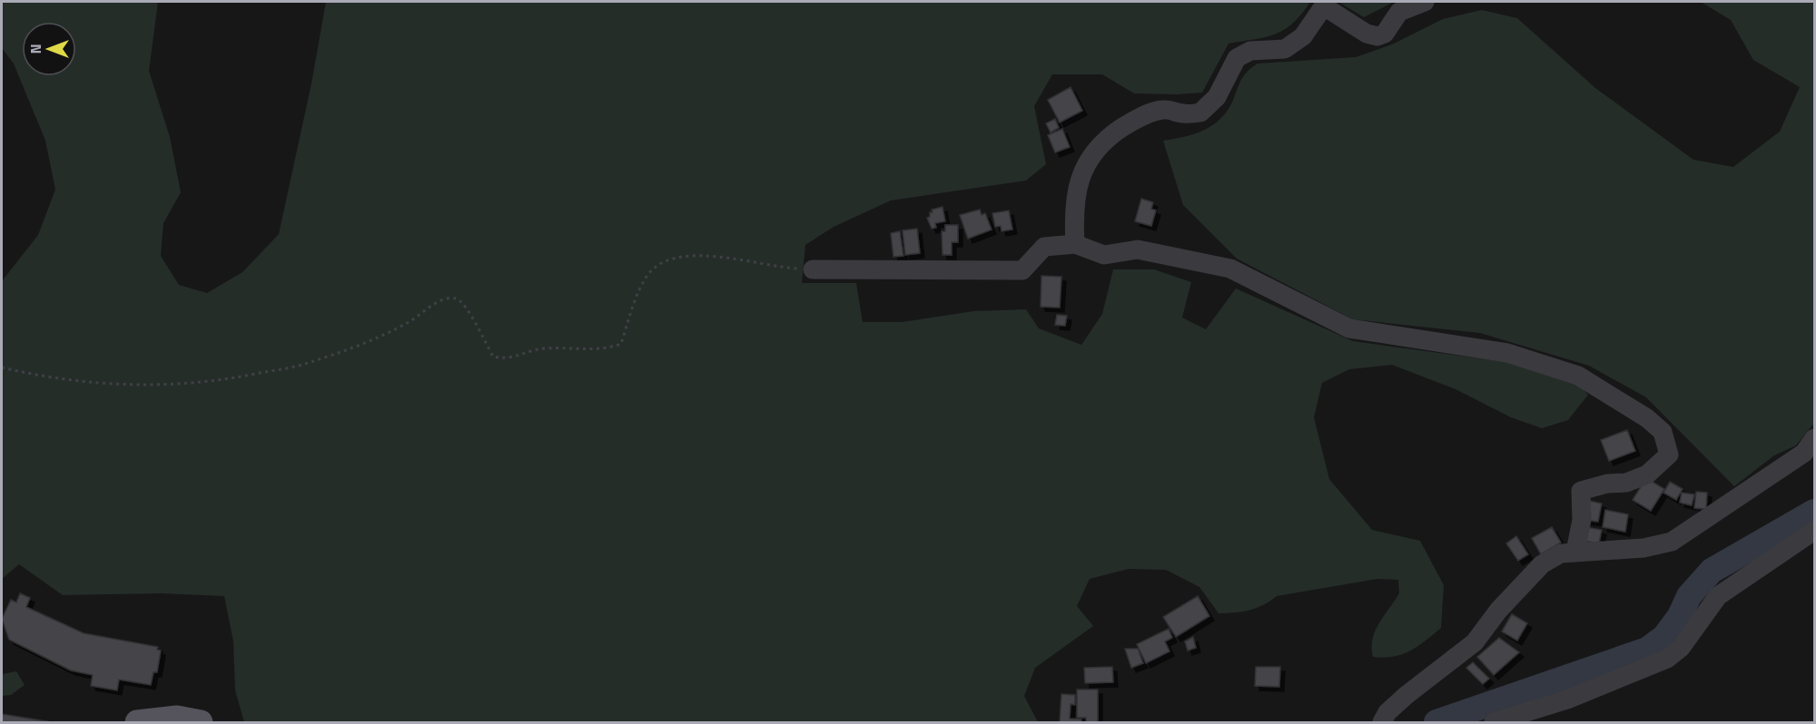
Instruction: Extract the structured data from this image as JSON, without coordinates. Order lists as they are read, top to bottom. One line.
{"north":"left"}
